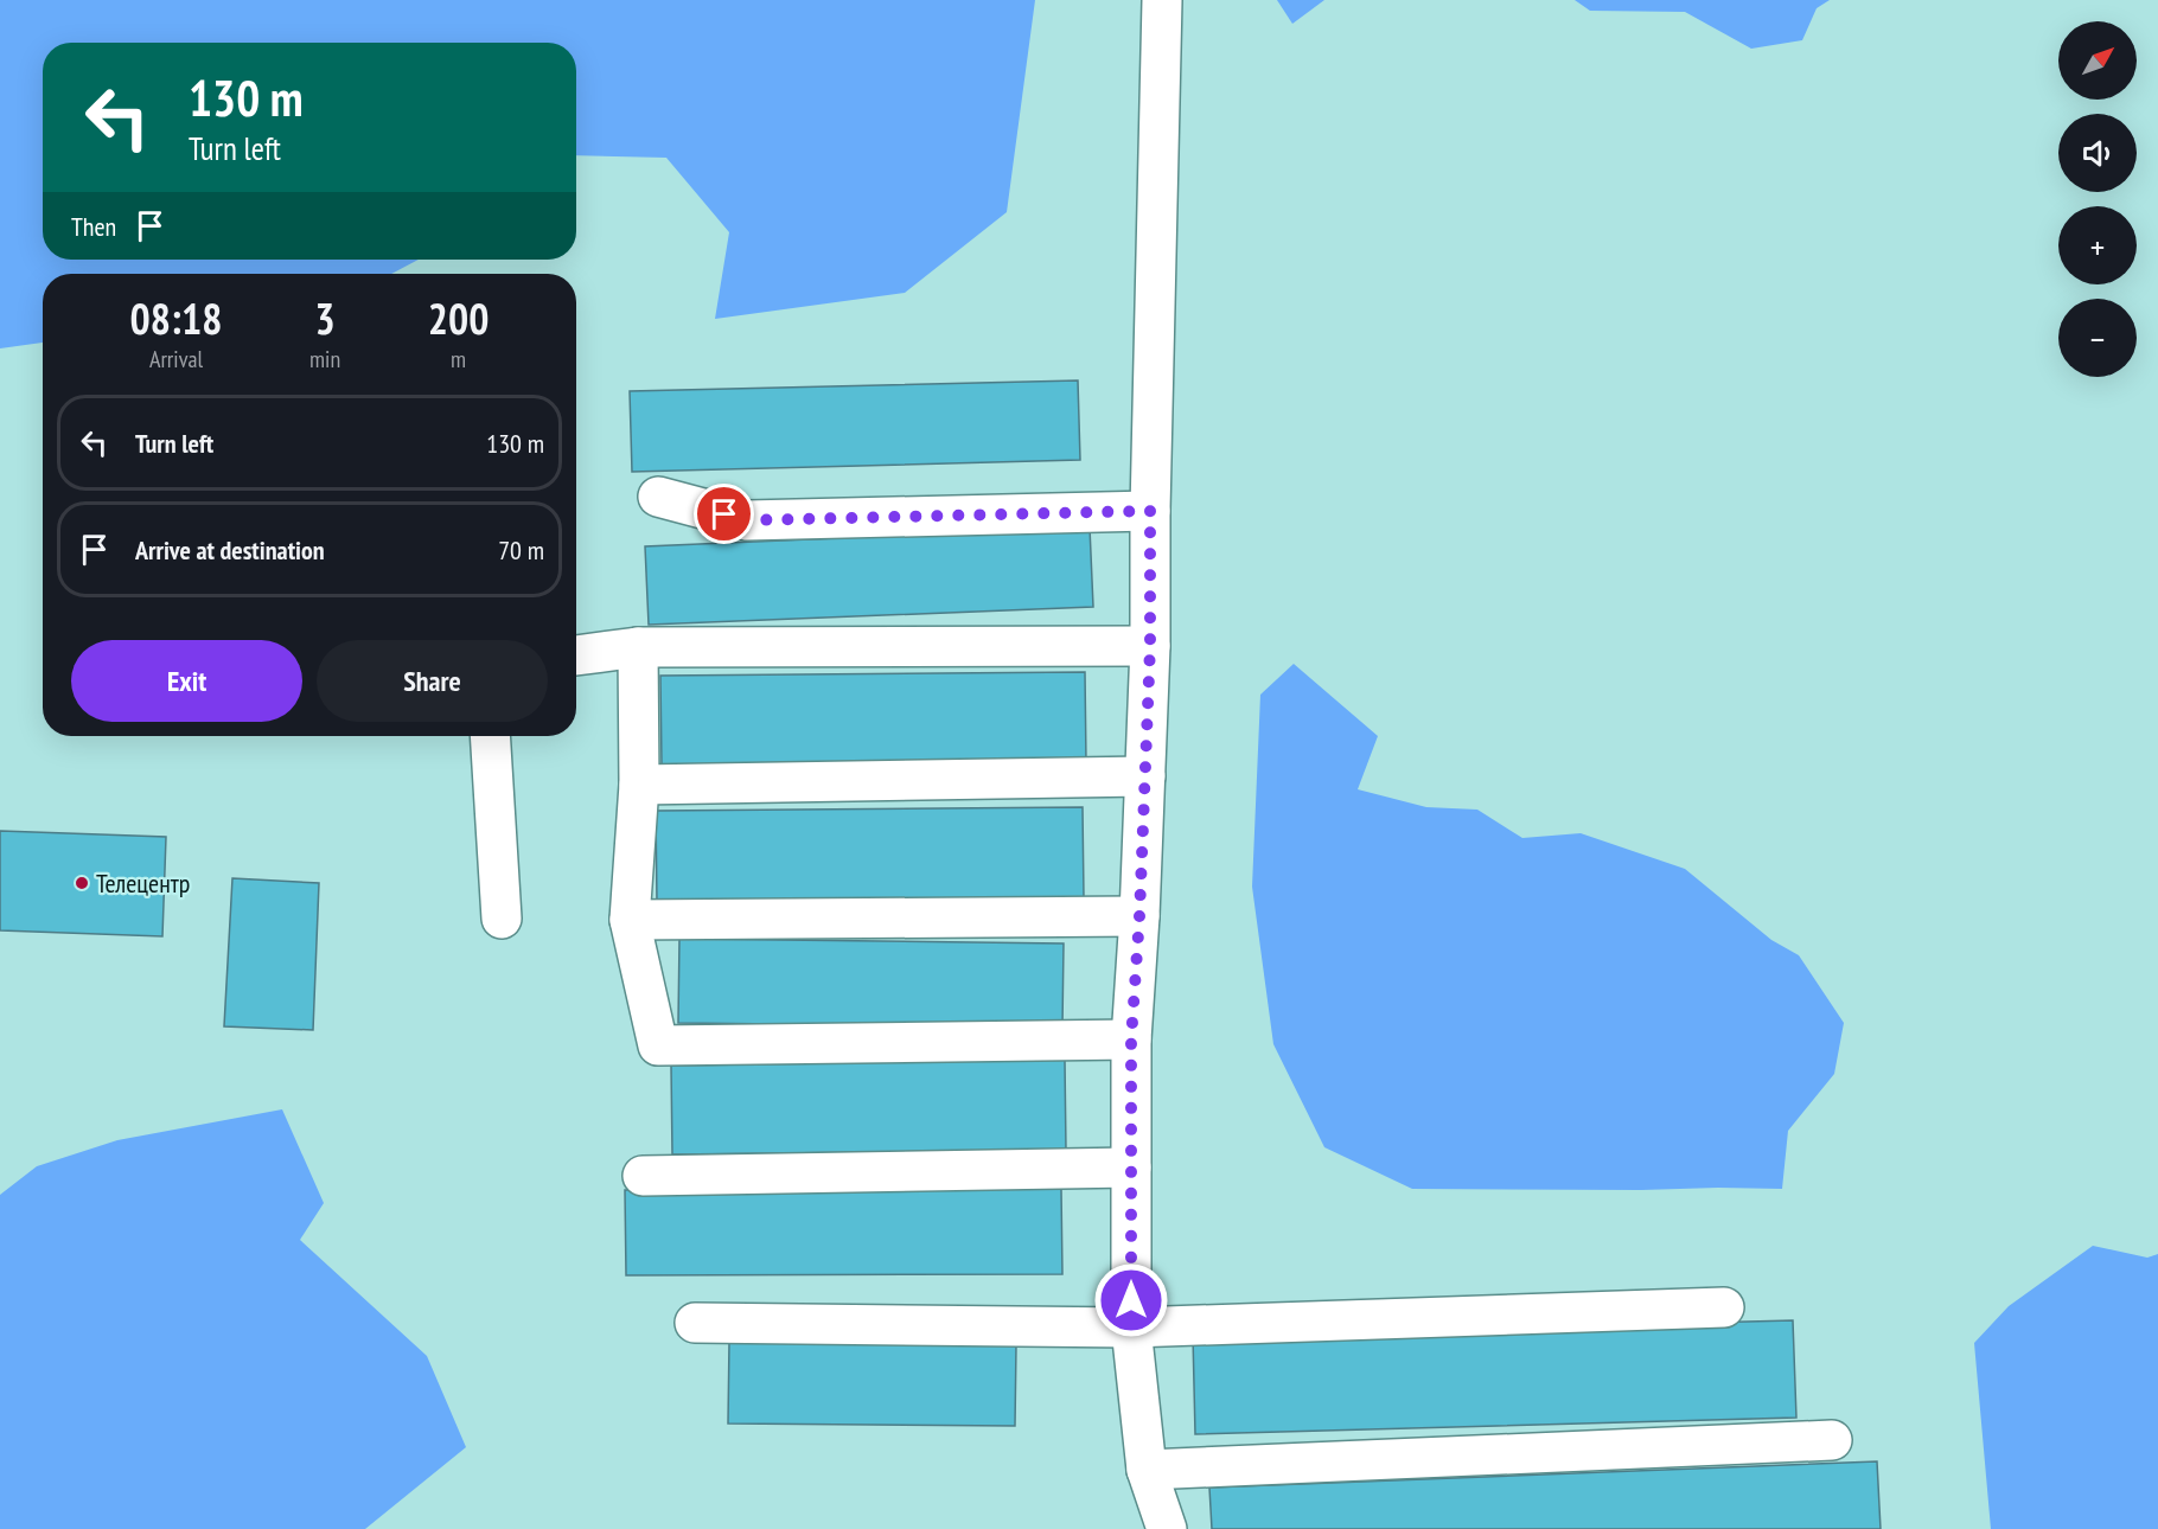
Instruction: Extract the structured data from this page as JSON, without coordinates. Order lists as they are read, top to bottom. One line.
{"places":["Телецентр"],"north":"top right","page":{"map_buttons":["+","−"],"turn":["130 m","Turn left"],"then":"Then","eta":["08:18","Arrival","3","min","200","m"],"list":[{"name":"Turn left","value":"130 m"},{"name":"Arrive at destination","value":"70 m"}],"buttons":["Exit","Share"]}}
